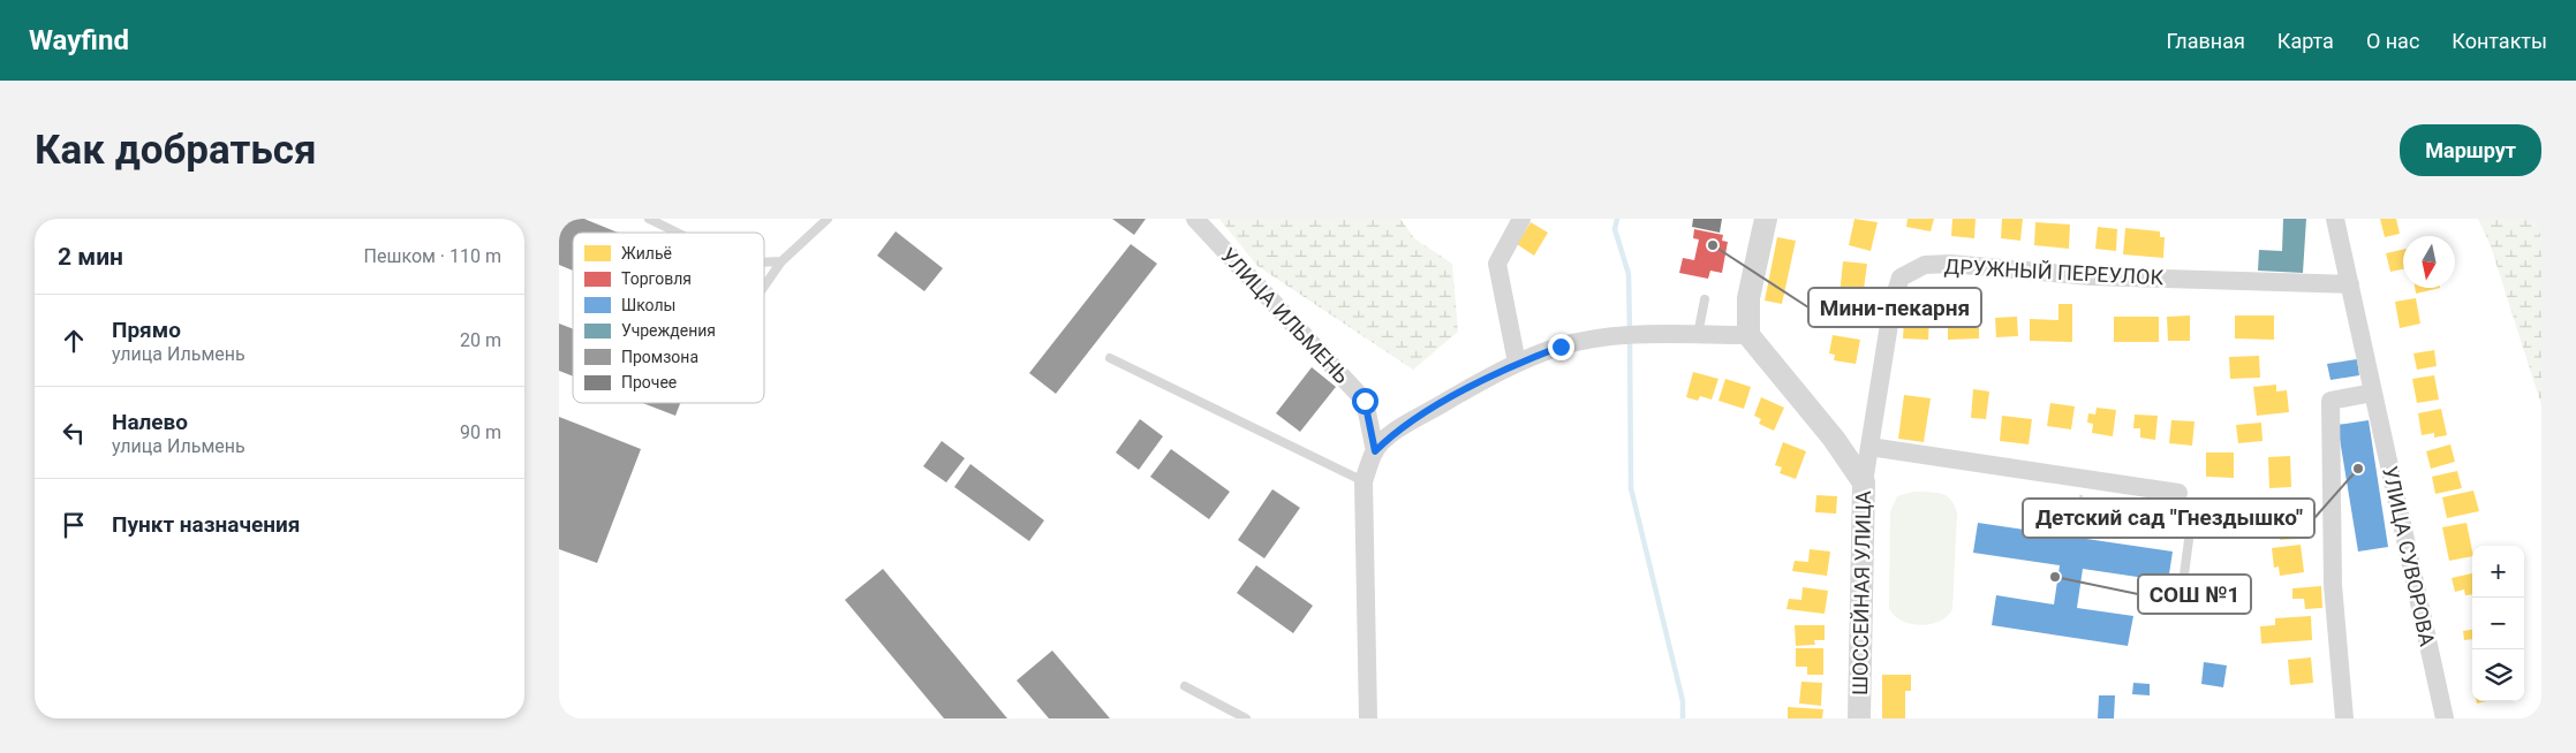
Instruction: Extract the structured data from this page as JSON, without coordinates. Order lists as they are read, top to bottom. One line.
{"streets":{"street":["ДРУЖНЫЙ ПЕРЕУЛОК","УЛИЦА ИЛЬМЕНЬ","УЛИЦА СУВОРОВА","ШОССЕЙНАЯ УЛИЦА"]},"crossings":[["ДРУЖНЫЙ ПЕРЕУЛОК","УЛИЦА СУВОРОВА"],["ДРУЖНЫЙ ПЕРЕУЛОК","ШОССЕЙНАЯ УЛИЦА"]],"places":["Мини-пекарня","Детский сад \"Гнездышко\"","СОШ №1"],"legend":["Жильё","Торговля","Школы","Учреждения","Промзона","Прочее"],"north":"bottom","page":{"header":"Wayfind","nav":["Главная","Карта","О нас","Контакты"],"buttons":"Маршрут","title":"Как добраться","heading":["2 мин","Пешком · 110 m"],"list":[["Прямо","улица Ильмень","20 m"],["Налево","улица Ильмень","90 m"],"Пункт назначения"],"map_buttons":["+","−"]}}
